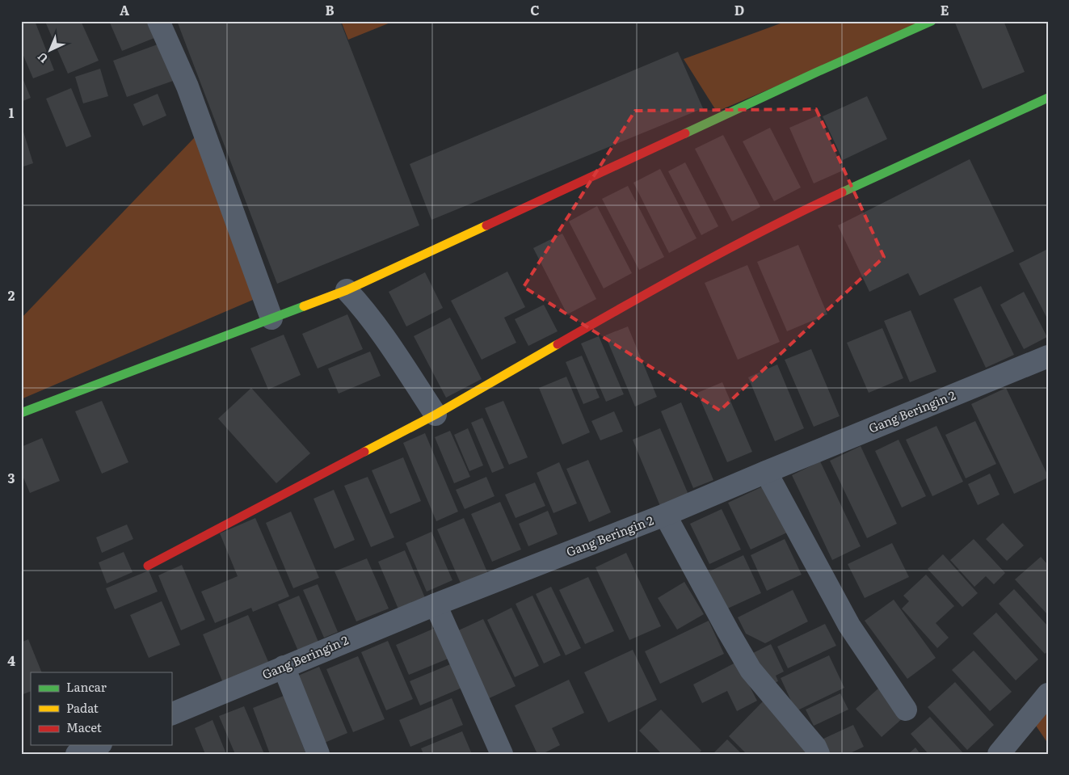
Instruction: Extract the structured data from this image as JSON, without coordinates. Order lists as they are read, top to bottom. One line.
{"streets":{"street":["Gang Beringin 2"]},"legend":["Lancar","Padat","Macet"],"north":"bottom left","grid":{"columns":["A","B","C","D","E"],"rows":["1","2","3","4"]}}
